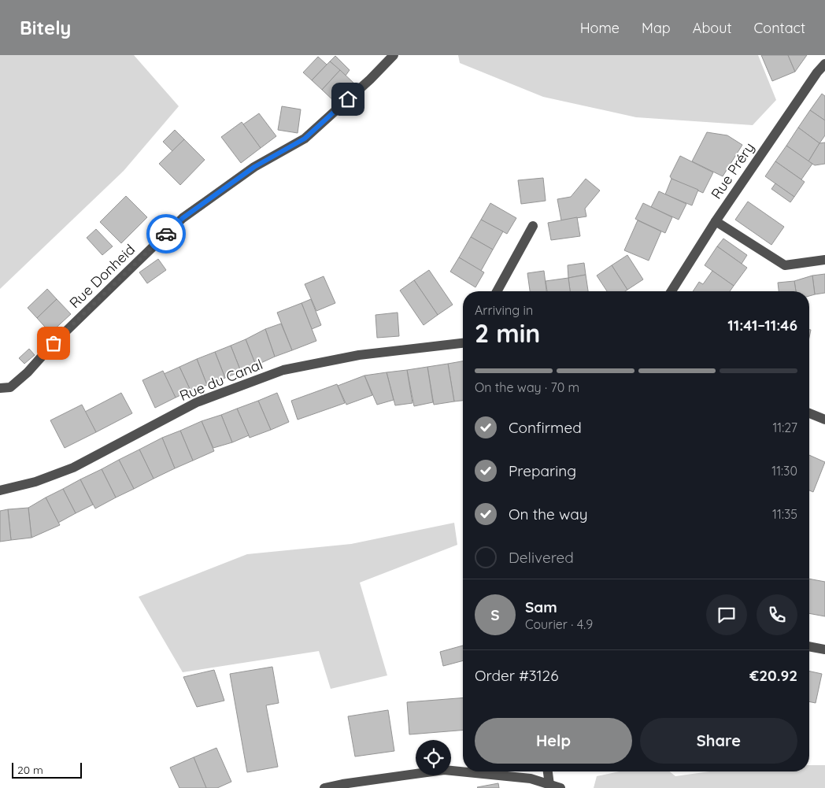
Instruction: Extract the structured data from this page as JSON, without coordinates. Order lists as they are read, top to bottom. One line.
{"streets":{"street":["Rue Préry","Rue Donheid","Rue du Canal"]},"scale_bar":"20 m","page":{"header":"Bitely","nav":["Home","Map","About","Contact"],"heading":["2 min","Arriving in","11:41–11:46"],"panel":["Sam","Courier · 4.9","Order #3126","€20.92"],"bar":"On the way · 70 m","list":[["Confirmed","11:27"],["Preparing","11:30"],["On the way","11:35"],"Delivered"],"round":"S","buttons":["Help","Share"],"scale":"20 m"}}
